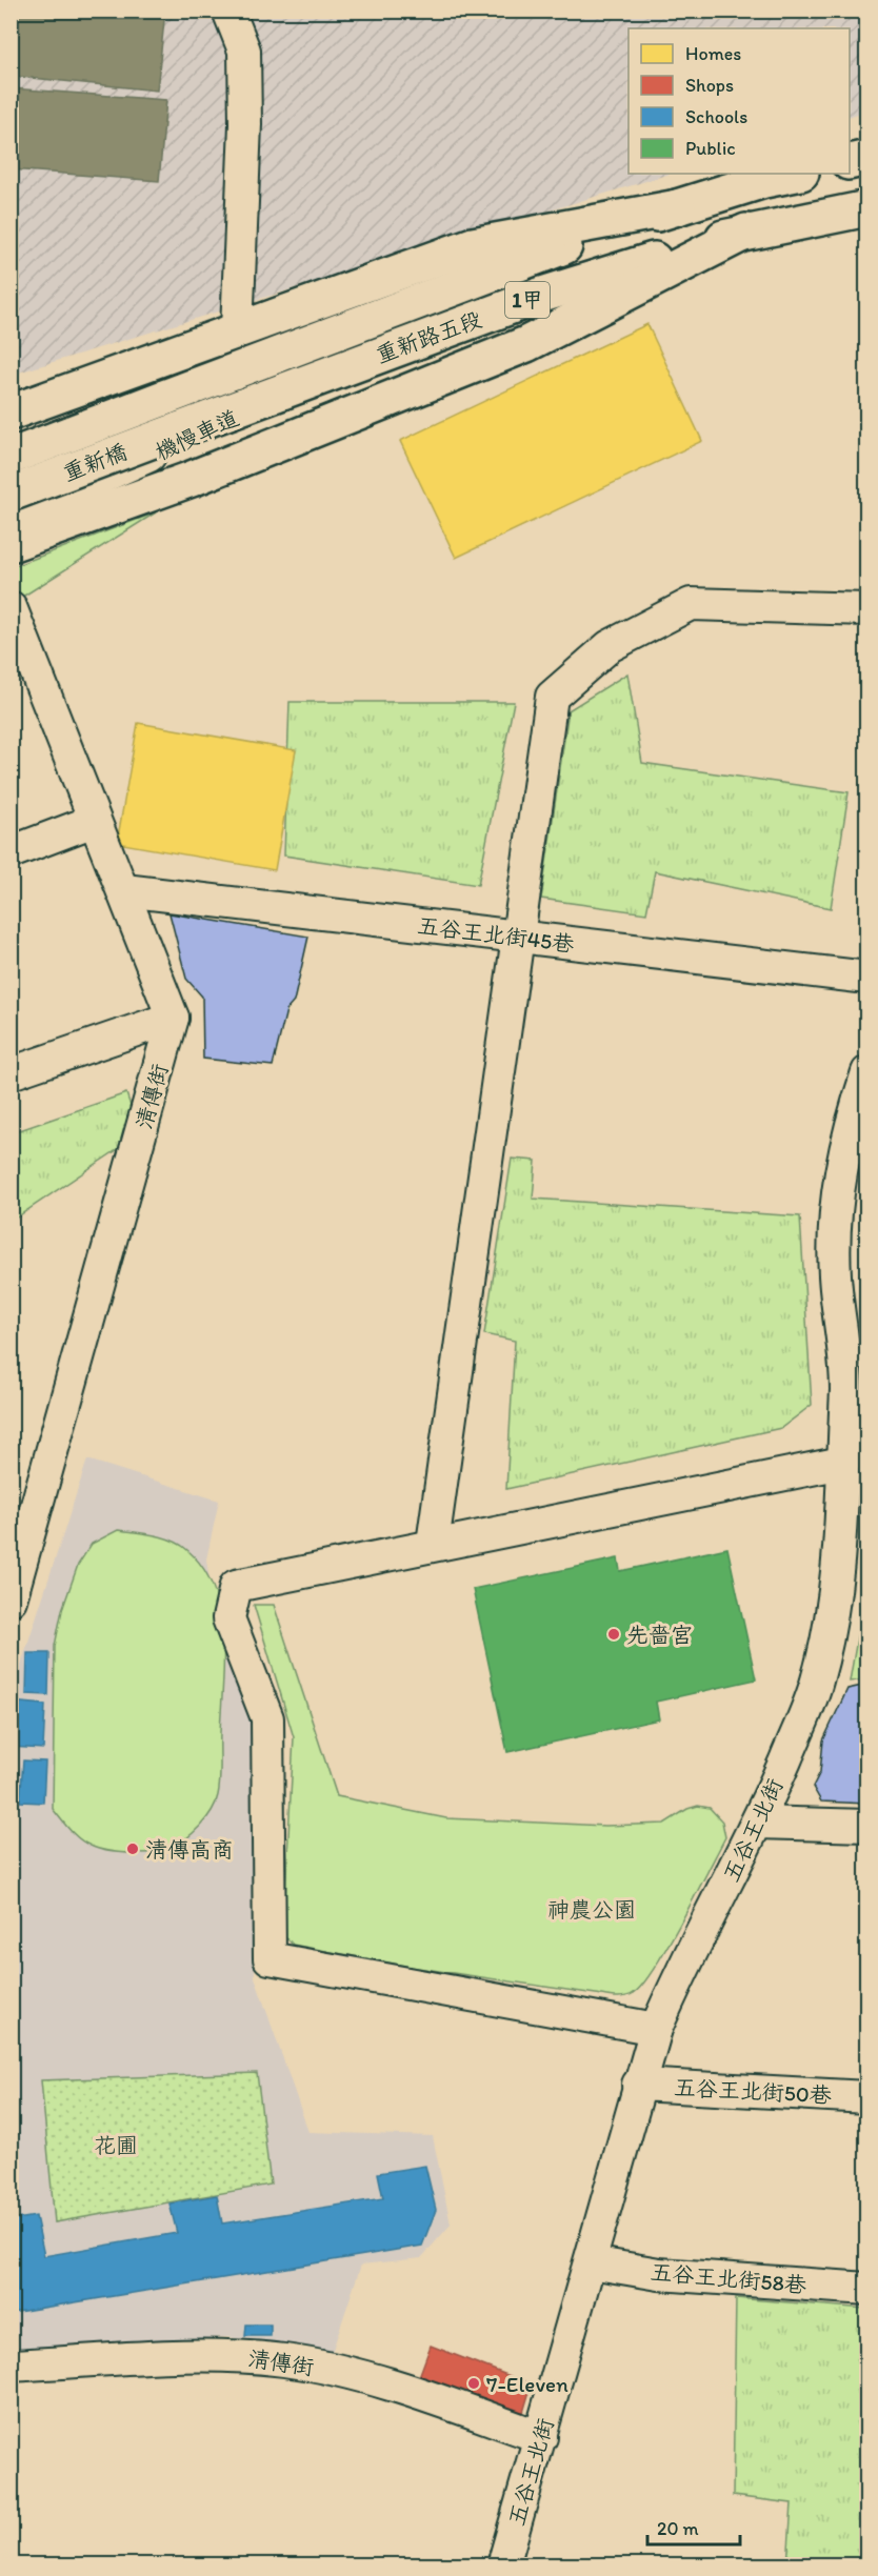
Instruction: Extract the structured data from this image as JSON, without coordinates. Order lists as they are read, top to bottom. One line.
{"streets":{"main road":["1甲","重新路五段","重新橋"],"street":["機慢車道","五谷王北街45巷","清傳街","五谷王北街","五谷王北街50巷","五谷王北街58巷"]},"crossings":[["重新路五段","機慢車道"],["重新路五段","重新橋"],["機慢車道","重新橋"],["清傳街","五谷王北街"],["五谷王北街","五谷王北街50巷"],["五谷王北街","五谷王北街58巷"]],"parks":["神農公園","花圃"],"places":["先嗇宮","清傳高商","7-Eleven"],"legend":["Homes","Shops","Schools","Public"],"scale_bar":"20 m"}
